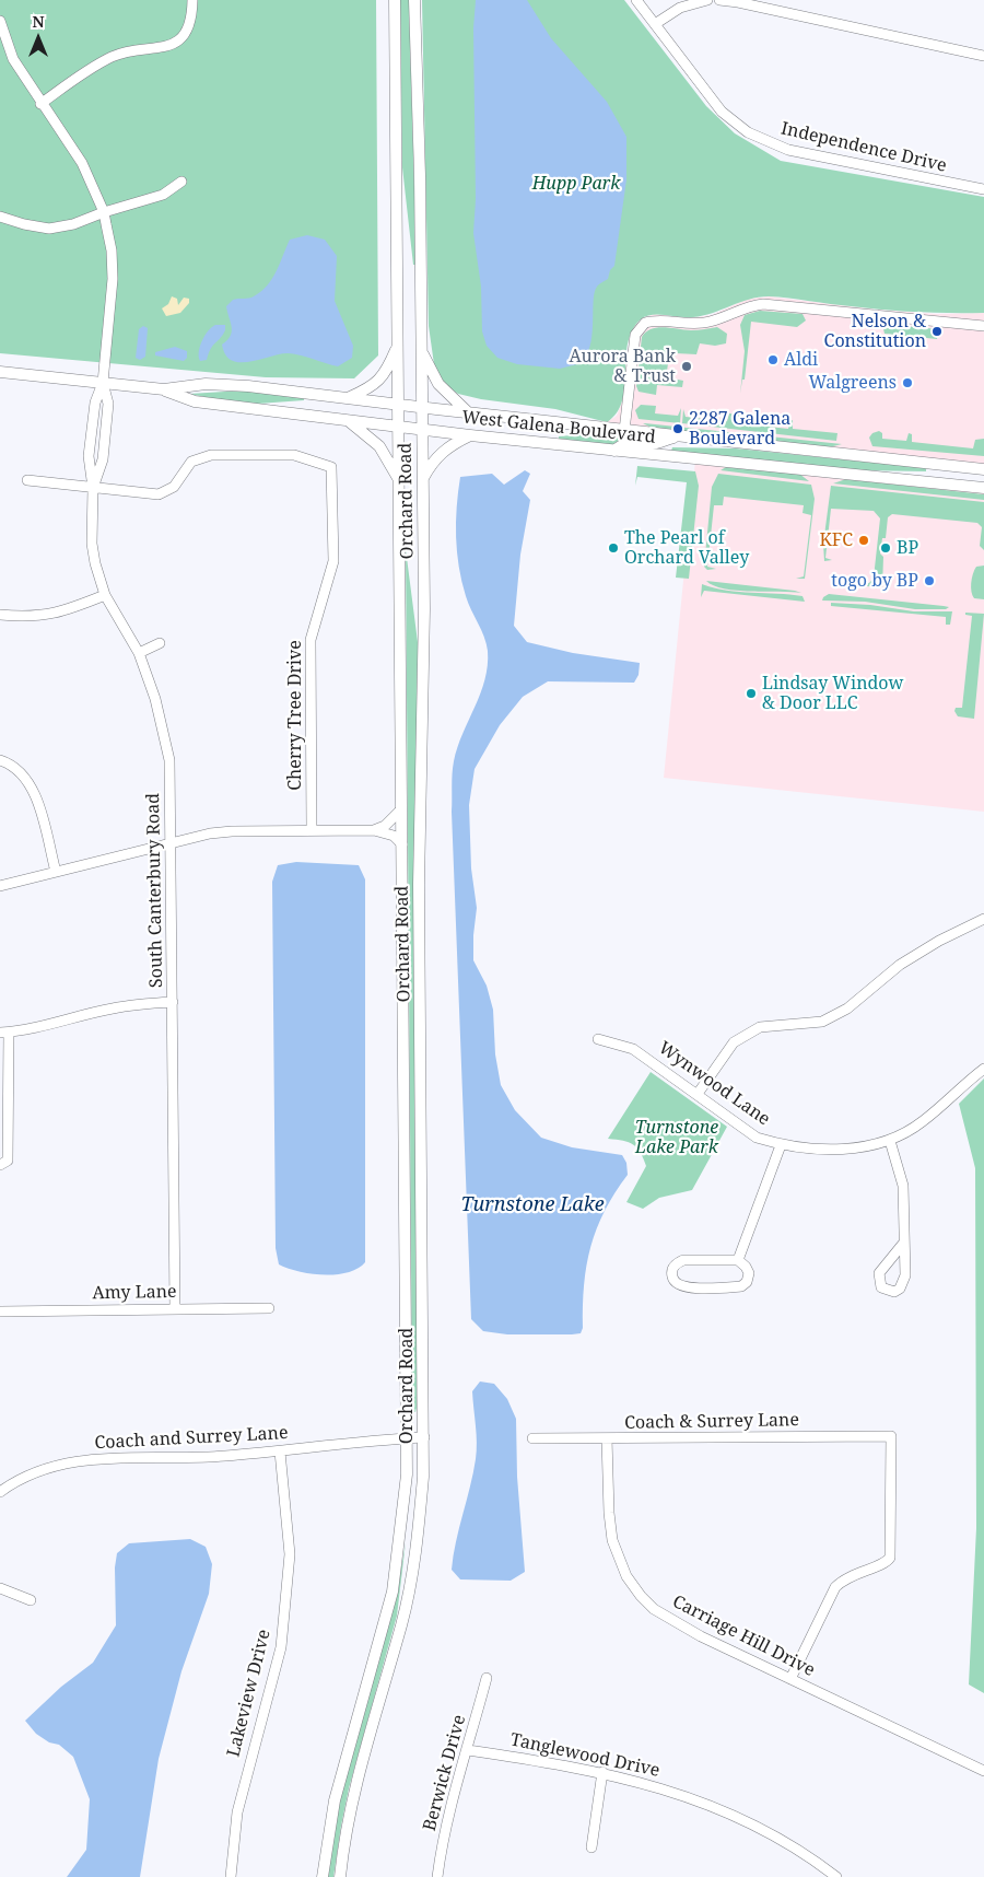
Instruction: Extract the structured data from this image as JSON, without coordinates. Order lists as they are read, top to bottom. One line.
{"streets":{"main road":["West Galena Boulevard","Orchard Road"],"street":["Independence Drive","Cherry Tree Drive","South Canterbury Road","Wynwood Lane","Amy Lane","Coach & Surrey Lane","Coach and Surrey Lane","Carriage Hill Drive","Lakeview Drive","Tanglewood Drive","Berwick Drive"]},"crossings":[["West Galena Boulevard","Orchard Road"],["West Galena Boulevard","South Canterbury Road"],["Orchard Road","Coach and Surrey Lane"],["Cherry Tree Drive","South Canterbury Road"],["South Canterbury Road","Amy Lane"],["Coach & Surrey Lane","Carriage Hill Drive"],["Coach and Surrey Lane","Lakeview Drive"],["Tanglewood Drive","Berwick Drive"]],"water":["Turnstone Lake"],"parks":["Hupp Park","Turnstone Lake Park"],"places":["Nelson & Constitution","Aldi","Aurora Bank & Trust","Walgreens","2287 Galena Boulevard","KFC","The Pearl of Orchard Valley","BP","togo by BP","Lindsay Window & Door LLC"],"north":"top"}
